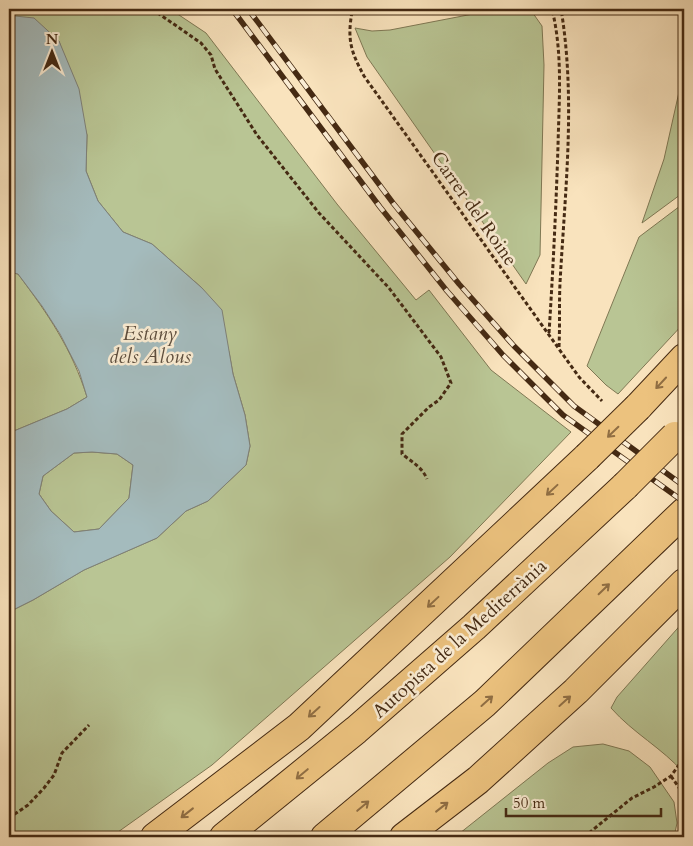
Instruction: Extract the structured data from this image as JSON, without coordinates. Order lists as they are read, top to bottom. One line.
{"streets":{"highway":["Autopista de la Mediterrània"],"path":["Carrer del Roine"]},"water":["Estany dels Alous"],"scale_bar":"50 m","north":"top"}
